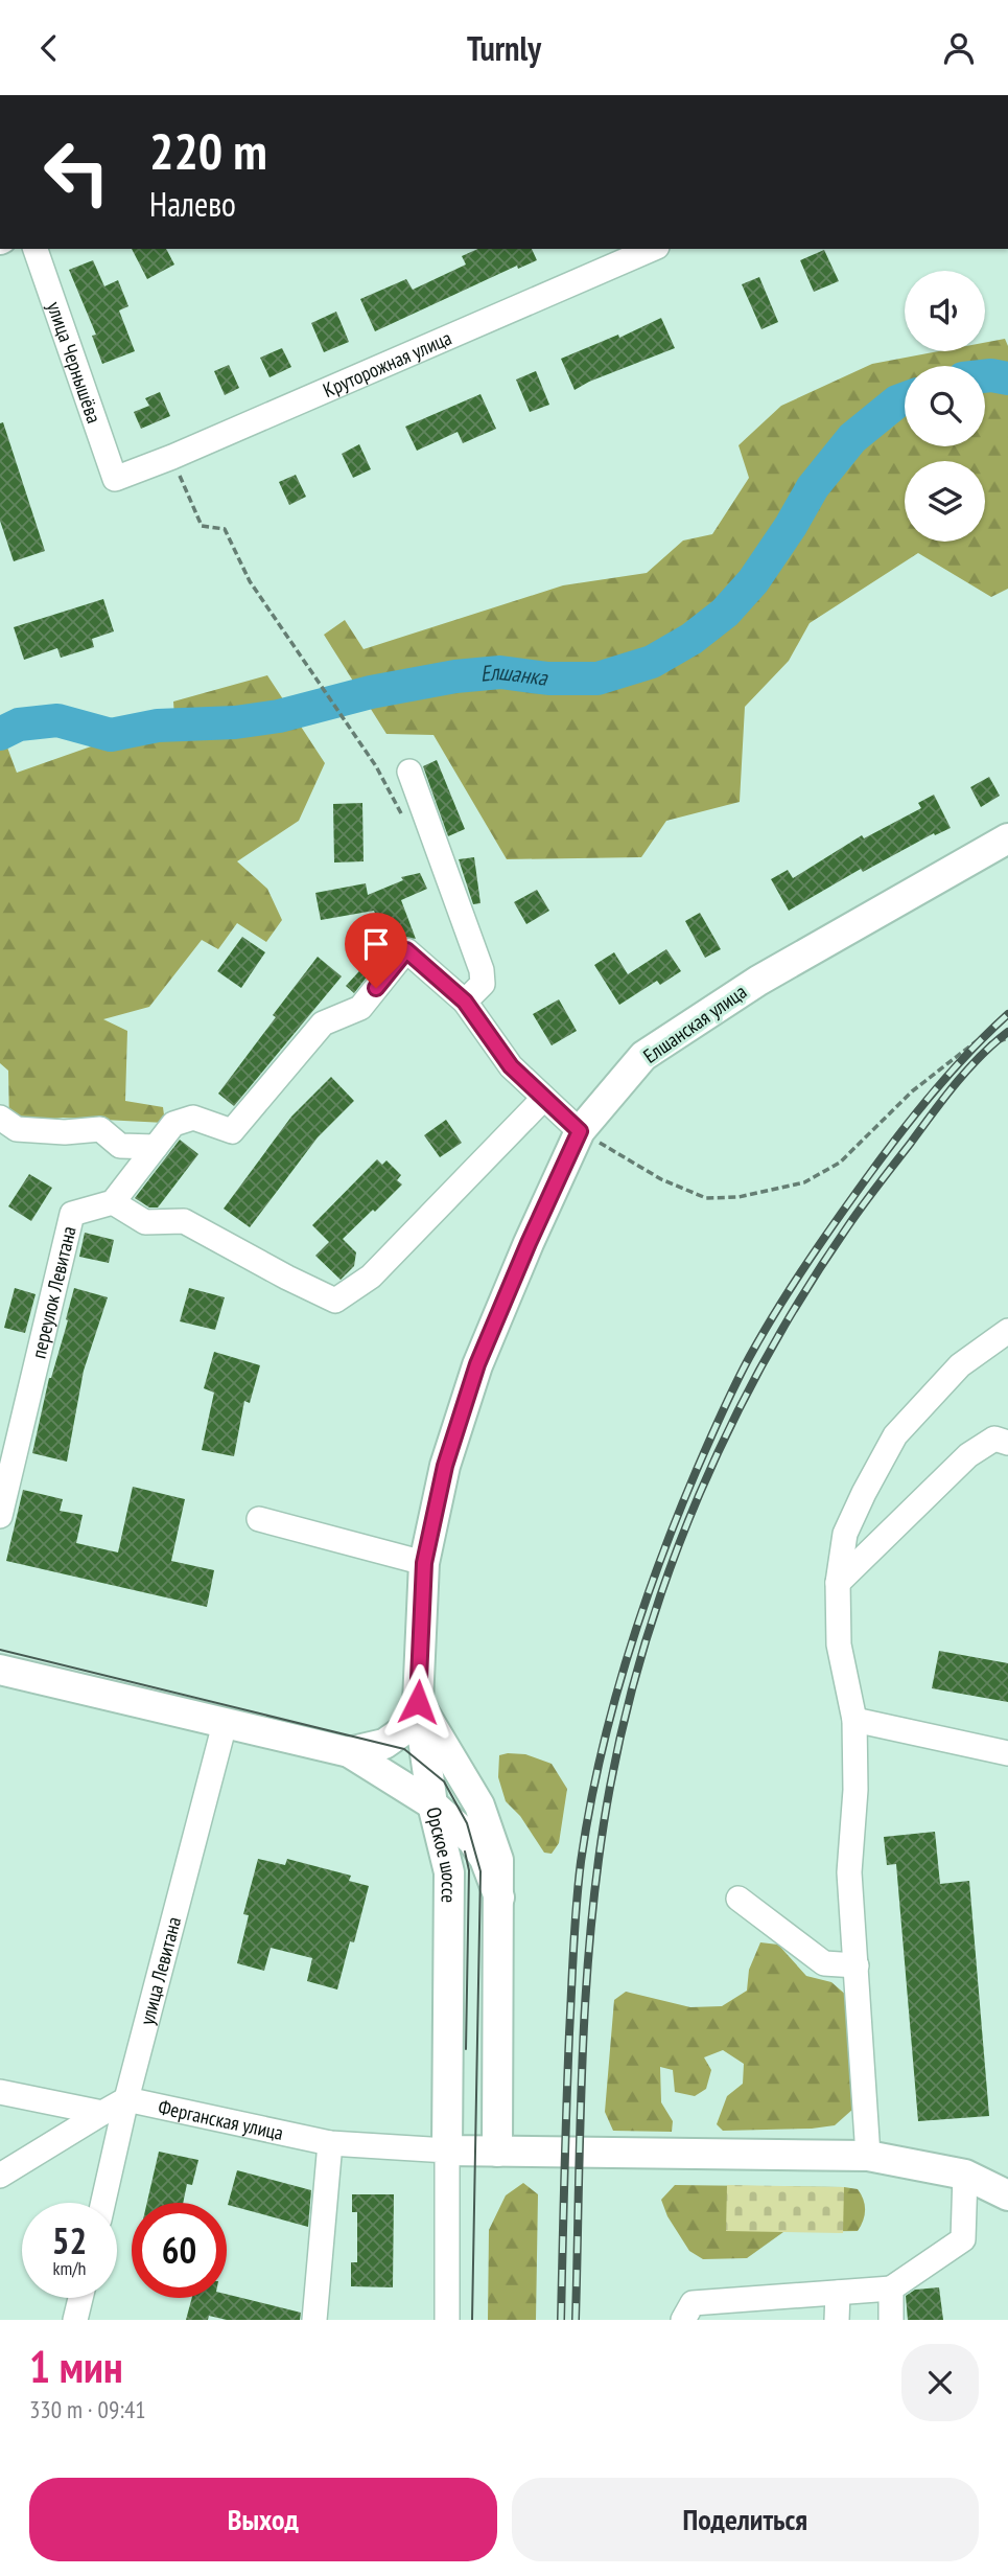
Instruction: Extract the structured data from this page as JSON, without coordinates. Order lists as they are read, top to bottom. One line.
{"streets":{"main road":["Елшанская улица","Орское шоссе"],"street":["улица Чернышёва","Круторожная улица","переулок Левитана","улица Левитана","Ферганская улица"]},"crossings":[["улица Чернышёва","Круторожная улица"],["Елшанская улица","Орское шоссе"],["Орское шоссе","улица Левитана"],["Орское шоссе","Ферганская улица"],["улица Левитана","Ферганская улица"]],"water":["Елшанка"],"page":{"header":"Turnly","turn":["220 m","Налево"],"speed":"52 km/h","limit":"60","heading":["1 мин","330 m · 09:41"],"buttons":["Выход","Поделиться"]}}
